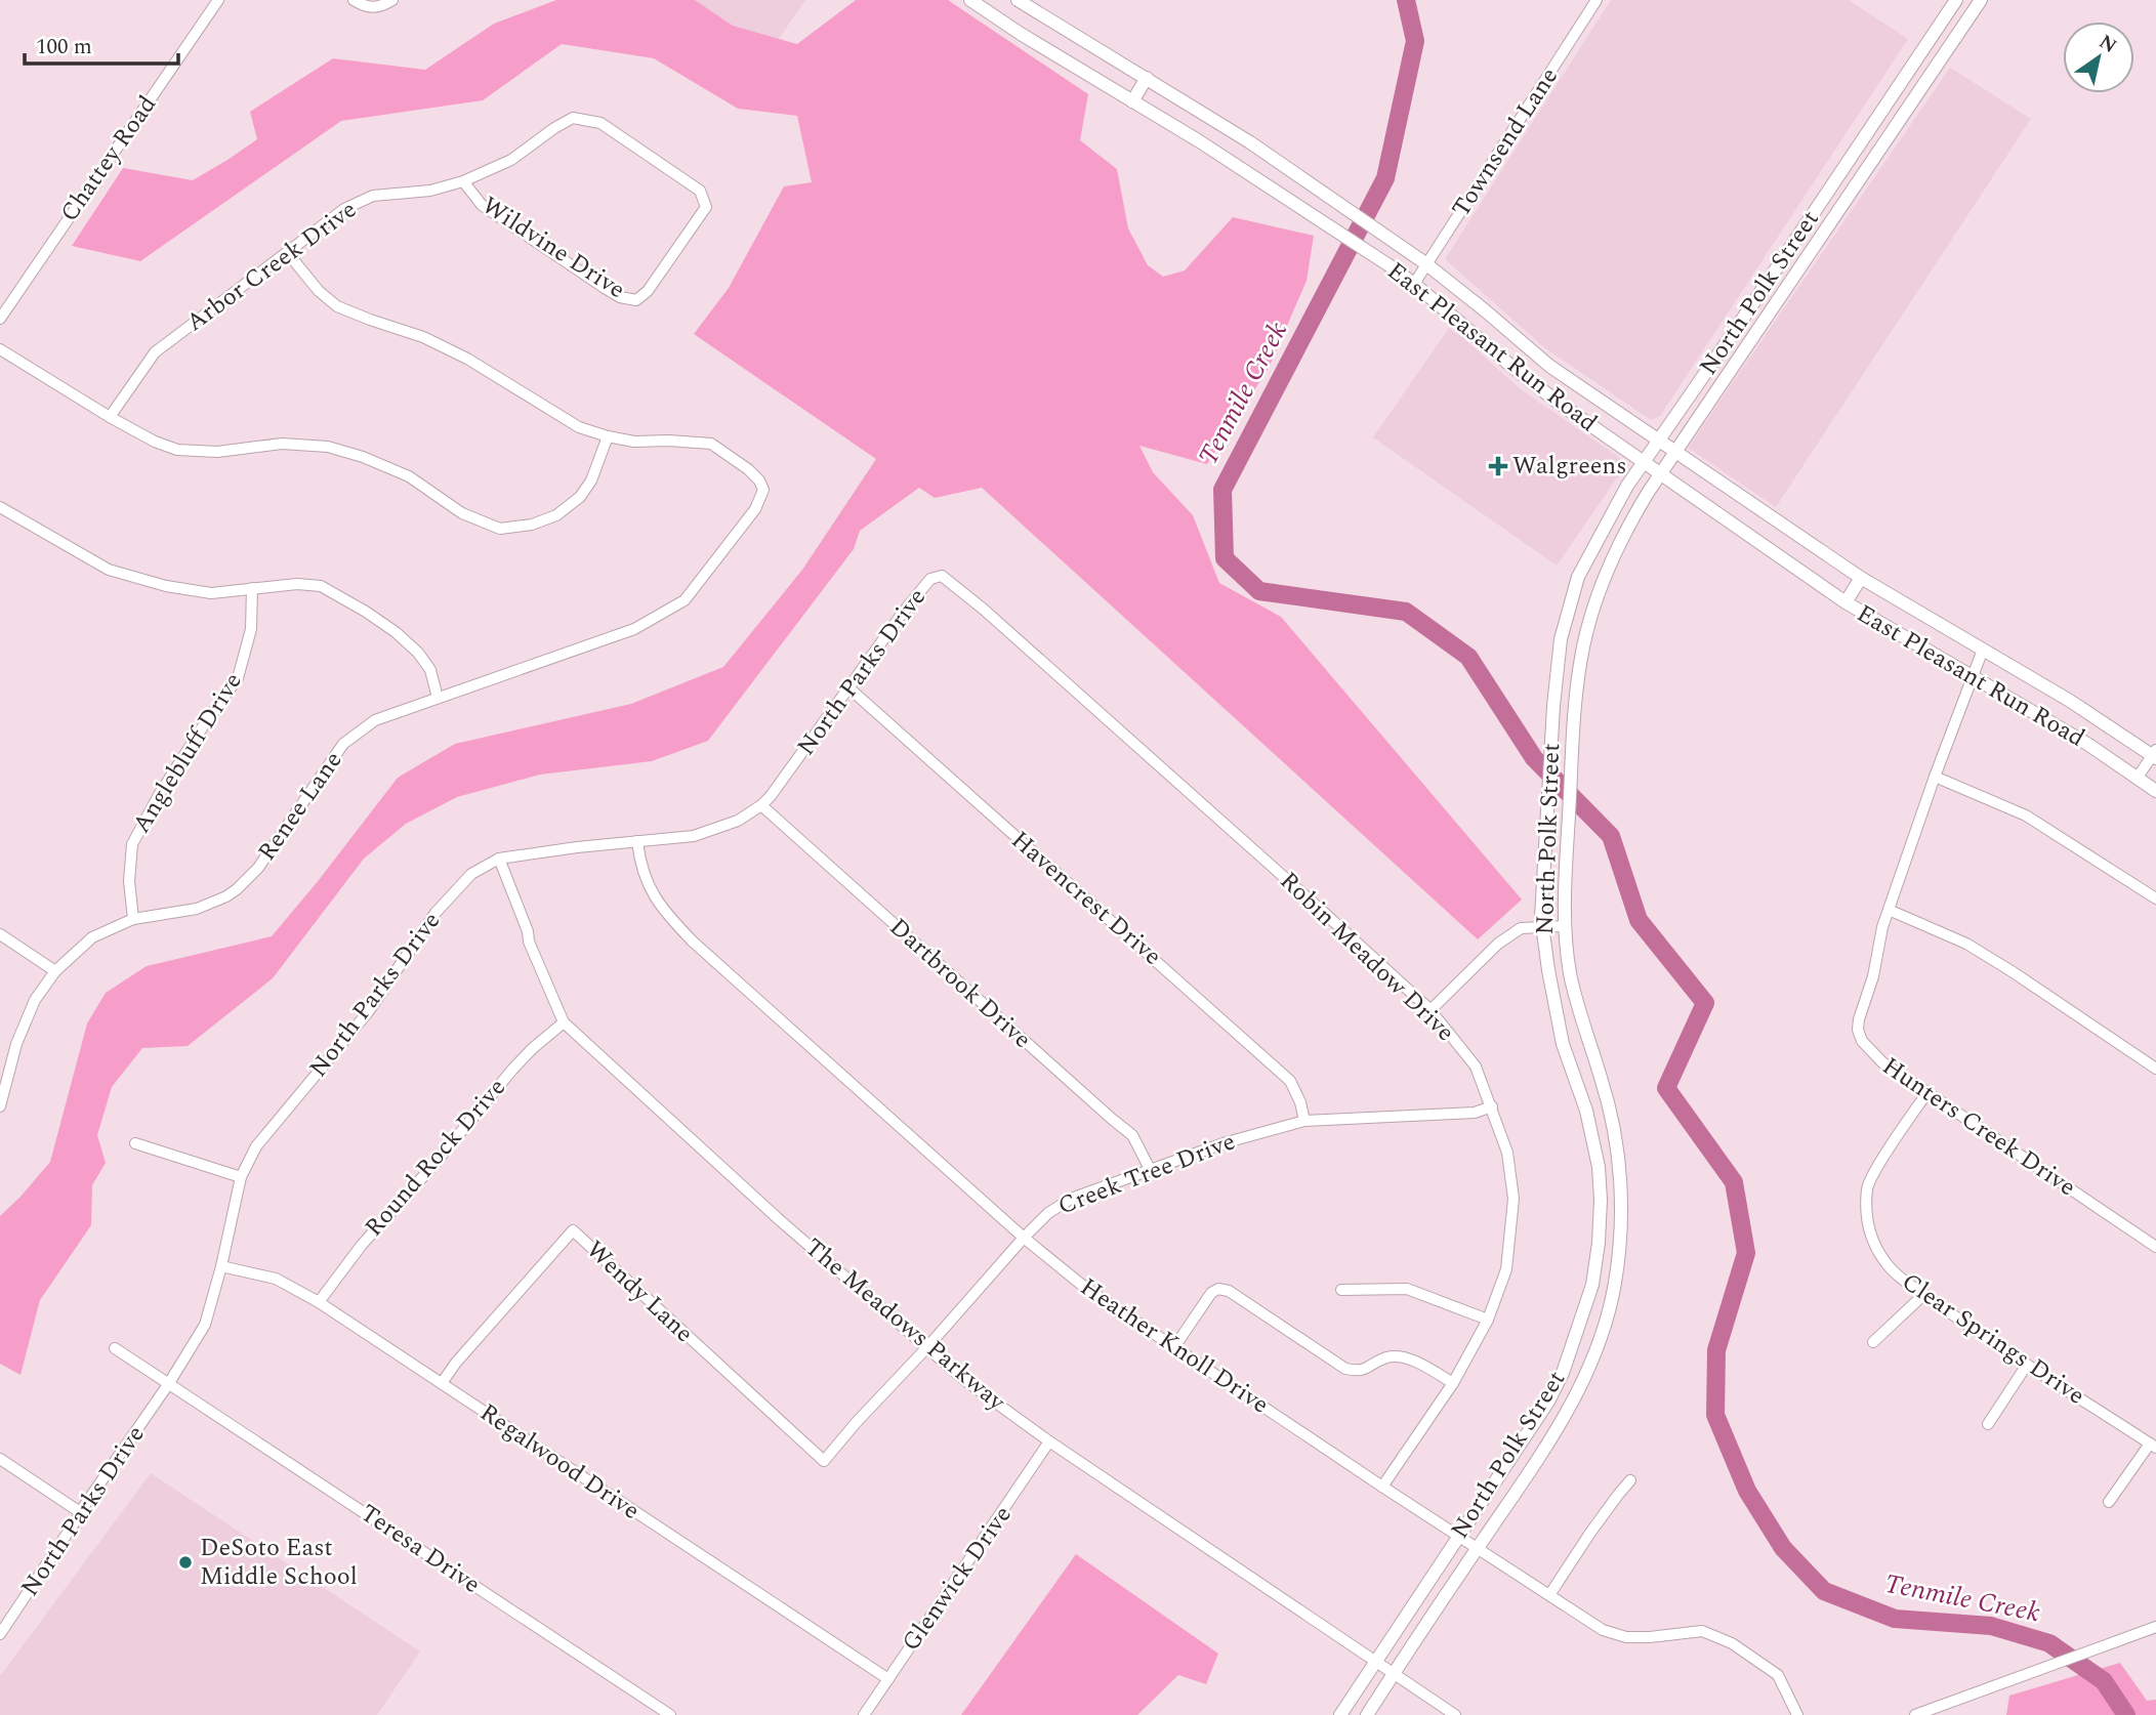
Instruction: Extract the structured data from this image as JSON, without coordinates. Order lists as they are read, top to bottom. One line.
{"streets":{"main road":["North Polk Street","East Pleasant Run Road"],"street":["Townsend Lane","Chattey Road","Wildvine Drive","Arbor Creek Drive","North Parks Drive","Anglebluff Drive","Renee Lane","Havencrest Drive","Robin Meadow Drive","Dartbrook Drive","Hunters Creek Drive","Round Rock Drive","Creek Tree Drive","Wendy Lane","The Meadows Parkway","Clear Springs Drive","Heather Knoll Drive","Regalwood Drive","Teresa Drive","Glenwick Drive"]},"crossings":[["Townsend Lane","East Pleasant Run Road"],["Wildvine Drive","Arbor Creek Drive"],["North Polk Street","East Pleasant Run Road"],["North Polk Street","The Meadows Parkway"],["North Polk Street","Heather Knoll Drive"],["East Pleasant Run Road","Hunters Creek Drive"],["North Parks Drive","Havencrest Drive"],["North Parks Drive","Robin Meadow Drive"],["North Parks Drive","Dartbrook Drive"],["North Parks Drive","The Meadows Parkway"],["North Parks Drive","Heather Knoll Drive"],["North Parks Drive","Regalwood Drive"],["North Parks Drive","Teresa Drive"],["Anglebluff Drive","Renee Lane"],["Havencrest Drive","Creek Tree Drive"],["Robin Meadow Drive","Creek Tree Drive"],["Robin Meadow Drive","Heather Knoll Drive"],["Dartbrook Drive","Creek Tree Drive"],["Hunters Creek Drive","Clear Springs Drive"],["Round Rock Drive","The Meadows Parkway"],["Round Rock Drive","Regalwood Drive"],["Creek Tree Drive","Wendy Lane"],["Creek Tree Drive","The Meadows Parkway"],["Creek Tree Drive","Heather Knoll Drive"],["Wendy Lane","Regalwood Drive"],["The Meadows Parkway","Glenwick Drive"],["Regalwood Drive","Glenwick Drive"]],"water":["Tenmile Creek"],"places":{"health":["Walgreens"],"other":["DeSoto East Middle School"]},"scale_bar":"100 m","north":"top right"}
